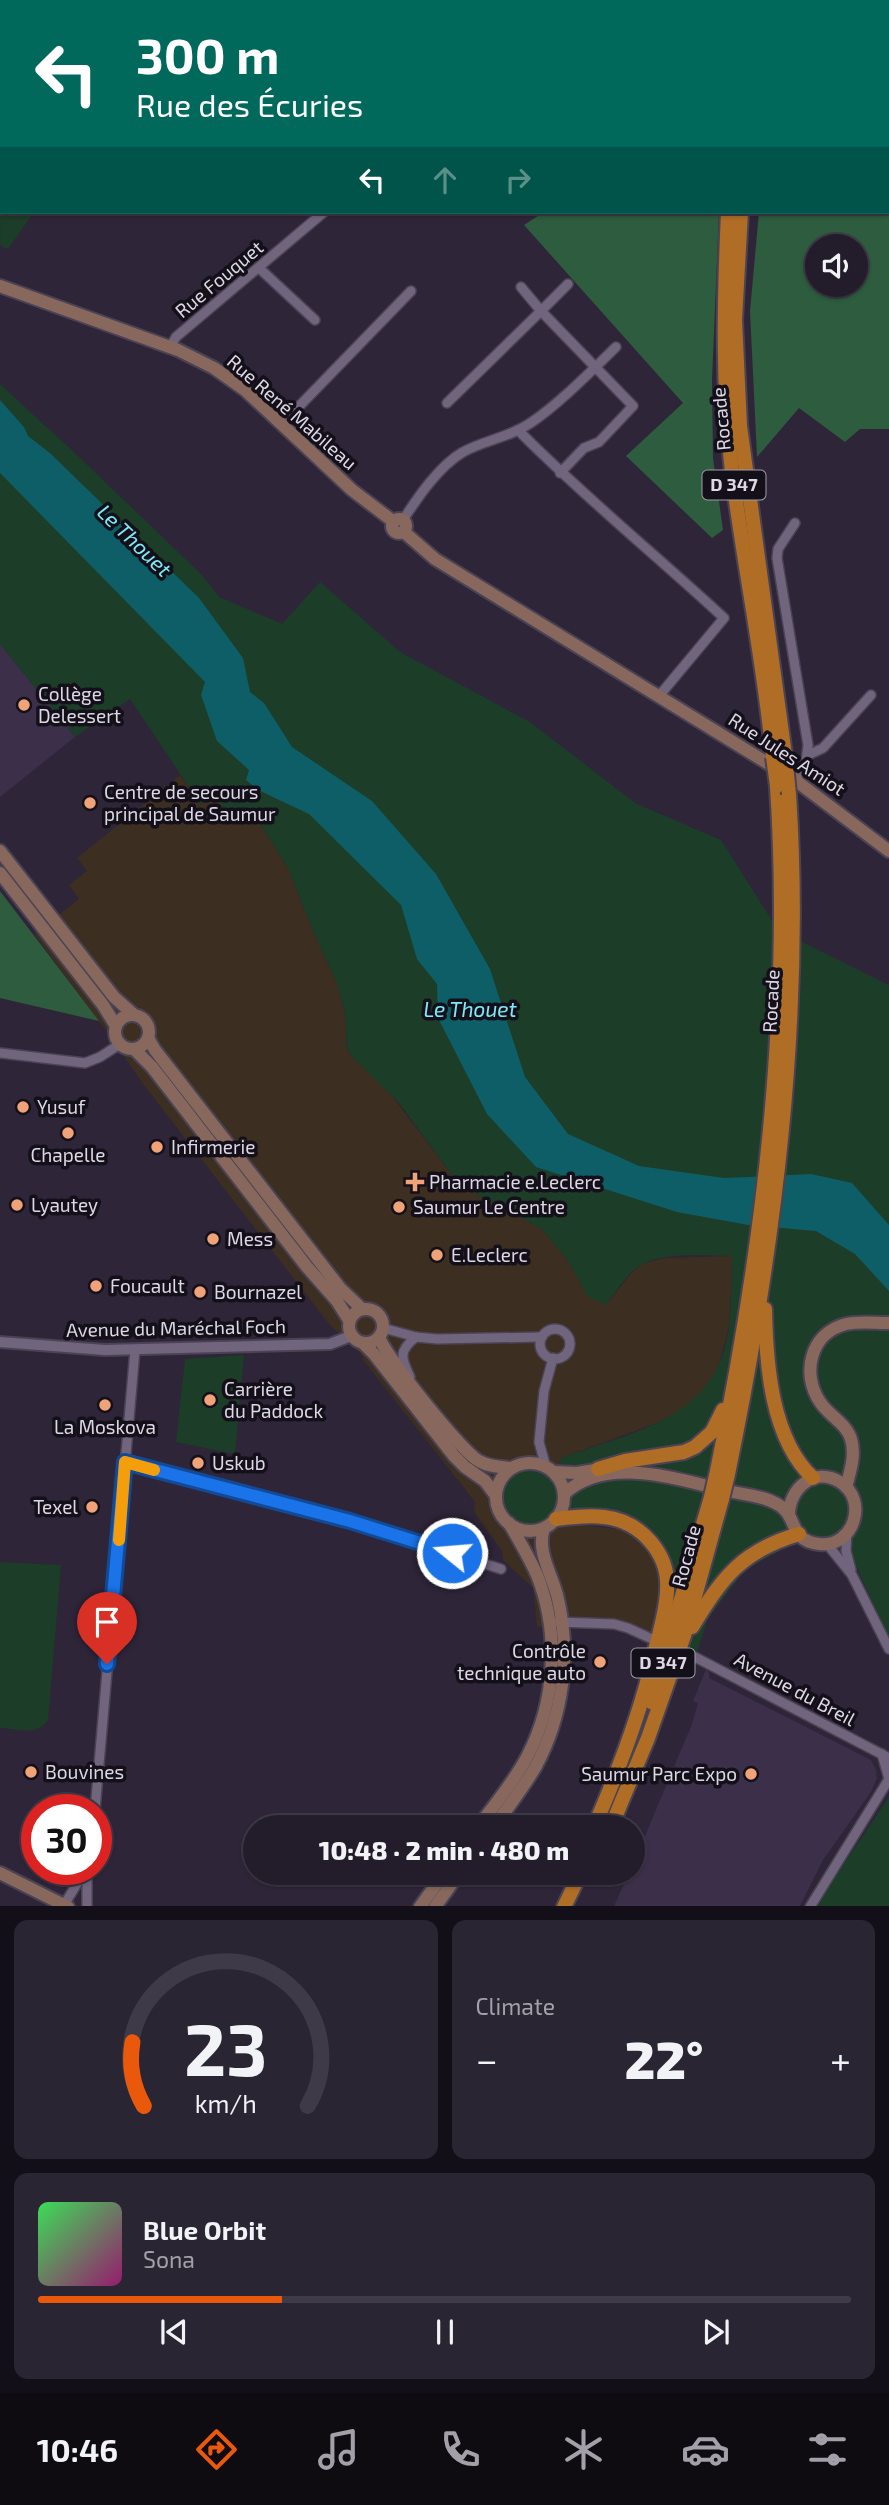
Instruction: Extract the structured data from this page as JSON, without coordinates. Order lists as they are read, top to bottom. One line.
{"streets":{"highway":["Rocade","D 347"],"main road":["Rue René Mabileau","Rue Jules Amiot"],"street":["Rue Fouquet","Avenue du Maréchal Foch","Avenue du Breil"]},"crossings":[["Rue Fouquet","Rue René Mabileau"],["Rue René Mabileau","Rue Jules Amiot"],["Rocade","D 347"],["Rocade","Rue Jules Amiot"],["Rocade","Avenue du Breil"]],"water":["Le Thouet"],"places":{"other":["Collège Delessert","Centre de secours principal de Saumur","Yusuf","Chapelle","Infirmerie","Lyautey","Saumur Le Centre","Mess","E.Leclerc","Foucault","Bournazel","Carrière du Paddock","La Moskova","Uskub","Texel","Contrôle technique auto","Bouvines","Saumur Parc Expo"],"health":["Pharmacie e.Leclerc"]},"page":{"turn":["300 m","Rue des Écuries"],"limit":"30","trip":"10:48 · 2 min · 480 m","tile":"Climate","heat":["−","22°","+"],"song":["Blue Orbit","Sona"],"tabs":"10:46","gauge":["23","km/h"]}}
